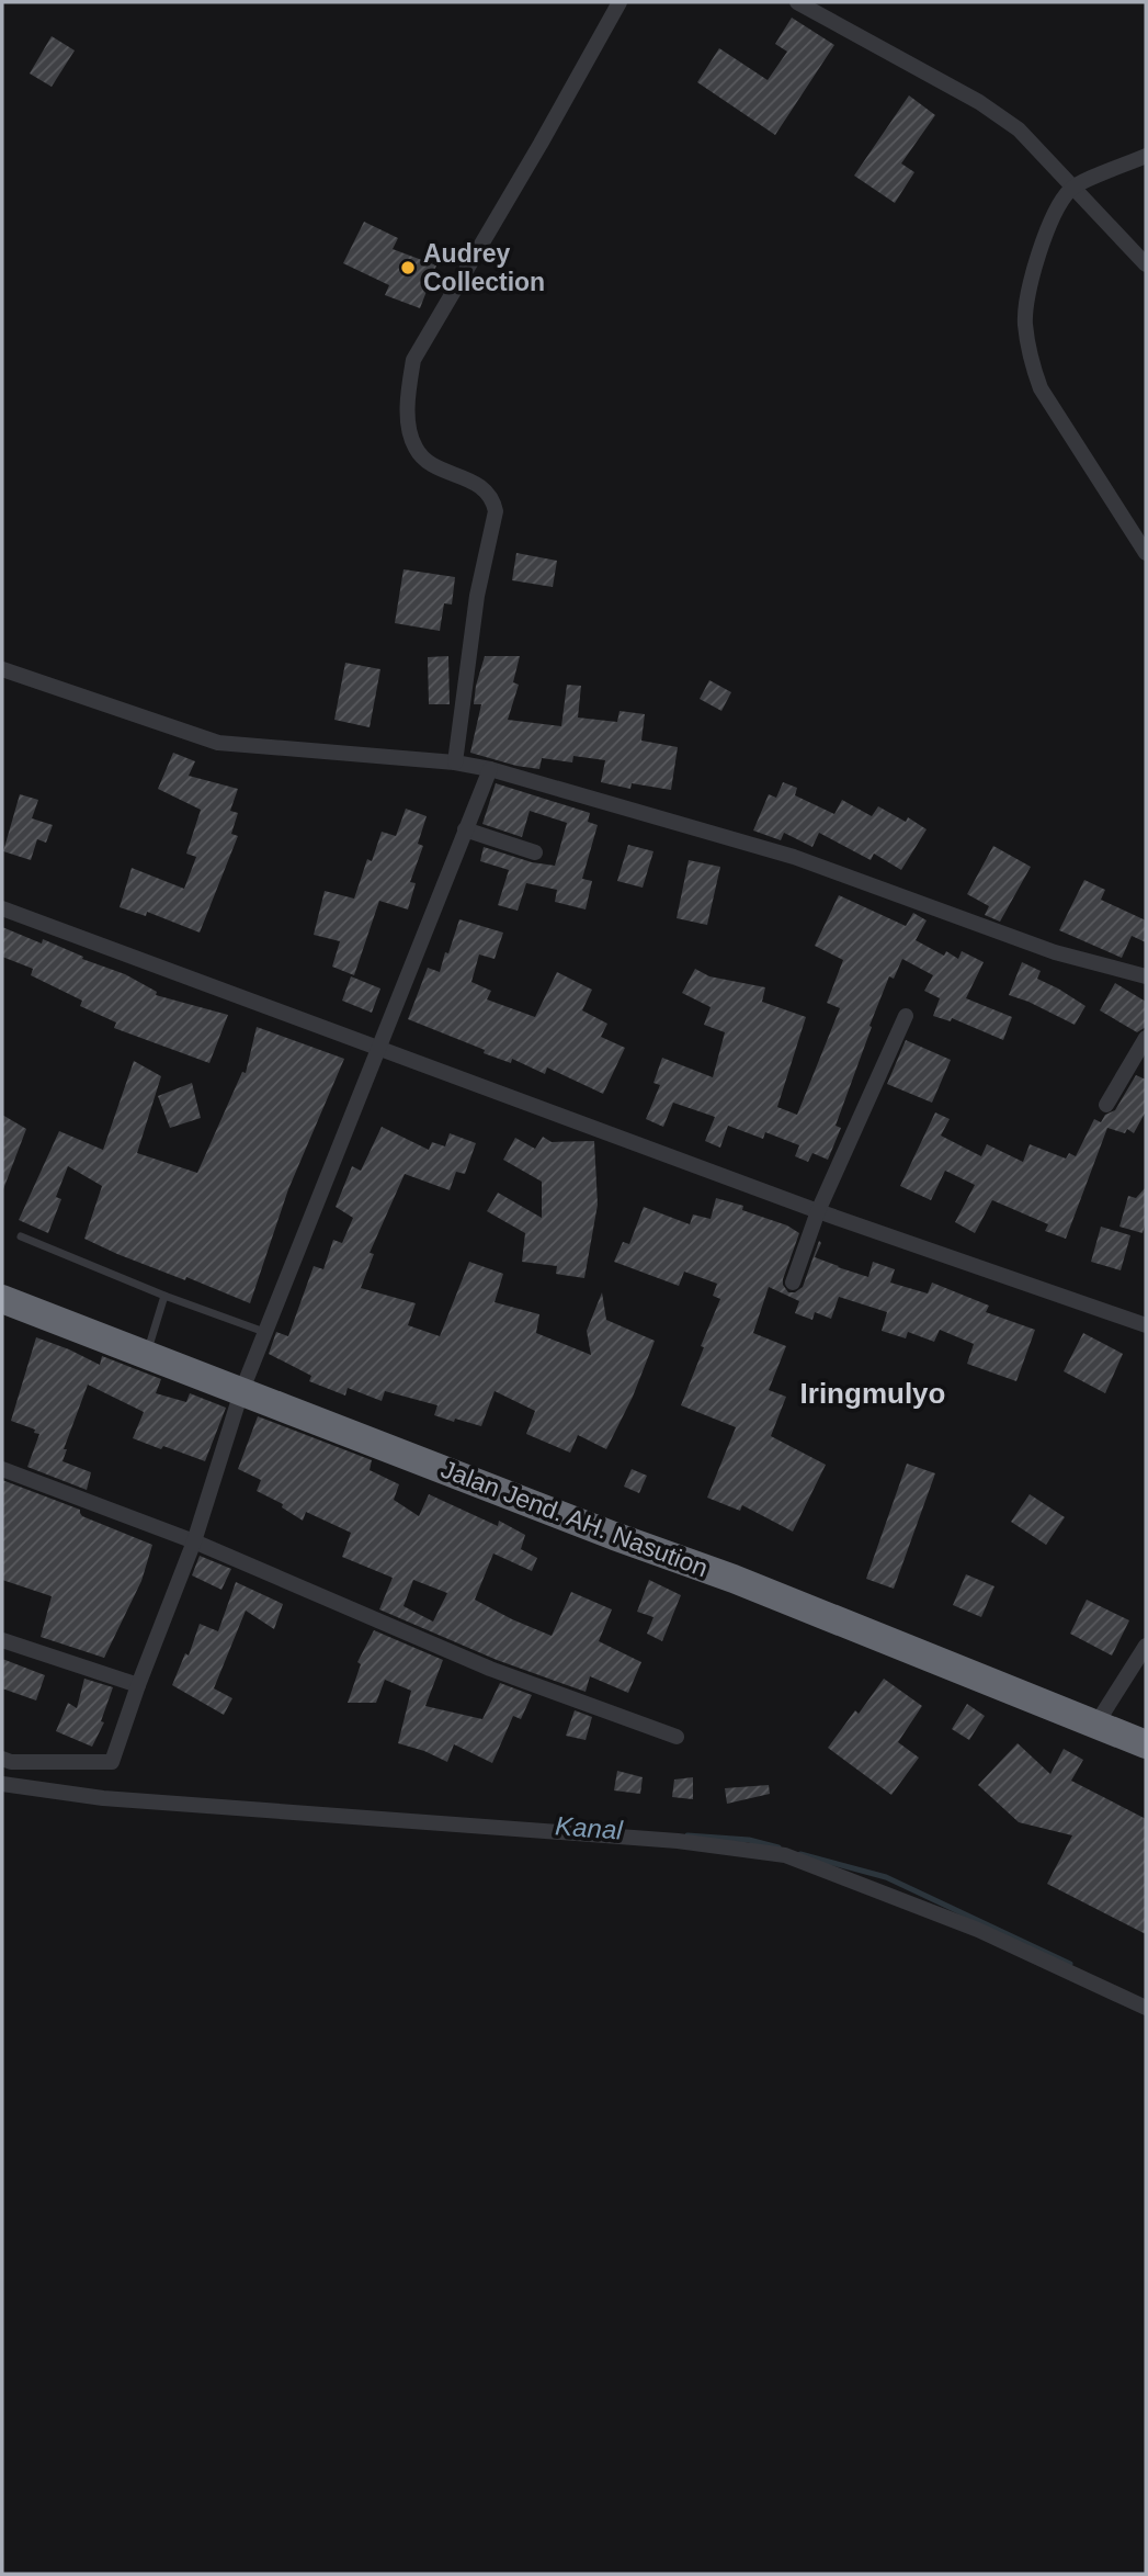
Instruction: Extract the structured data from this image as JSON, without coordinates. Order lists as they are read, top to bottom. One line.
{"streets":{"highway":["Jalan Jend. AH. Nasution"]},"districts":["Iringmulyo"],"water":["Kanal"],"places":["Audrey Collection"]}
